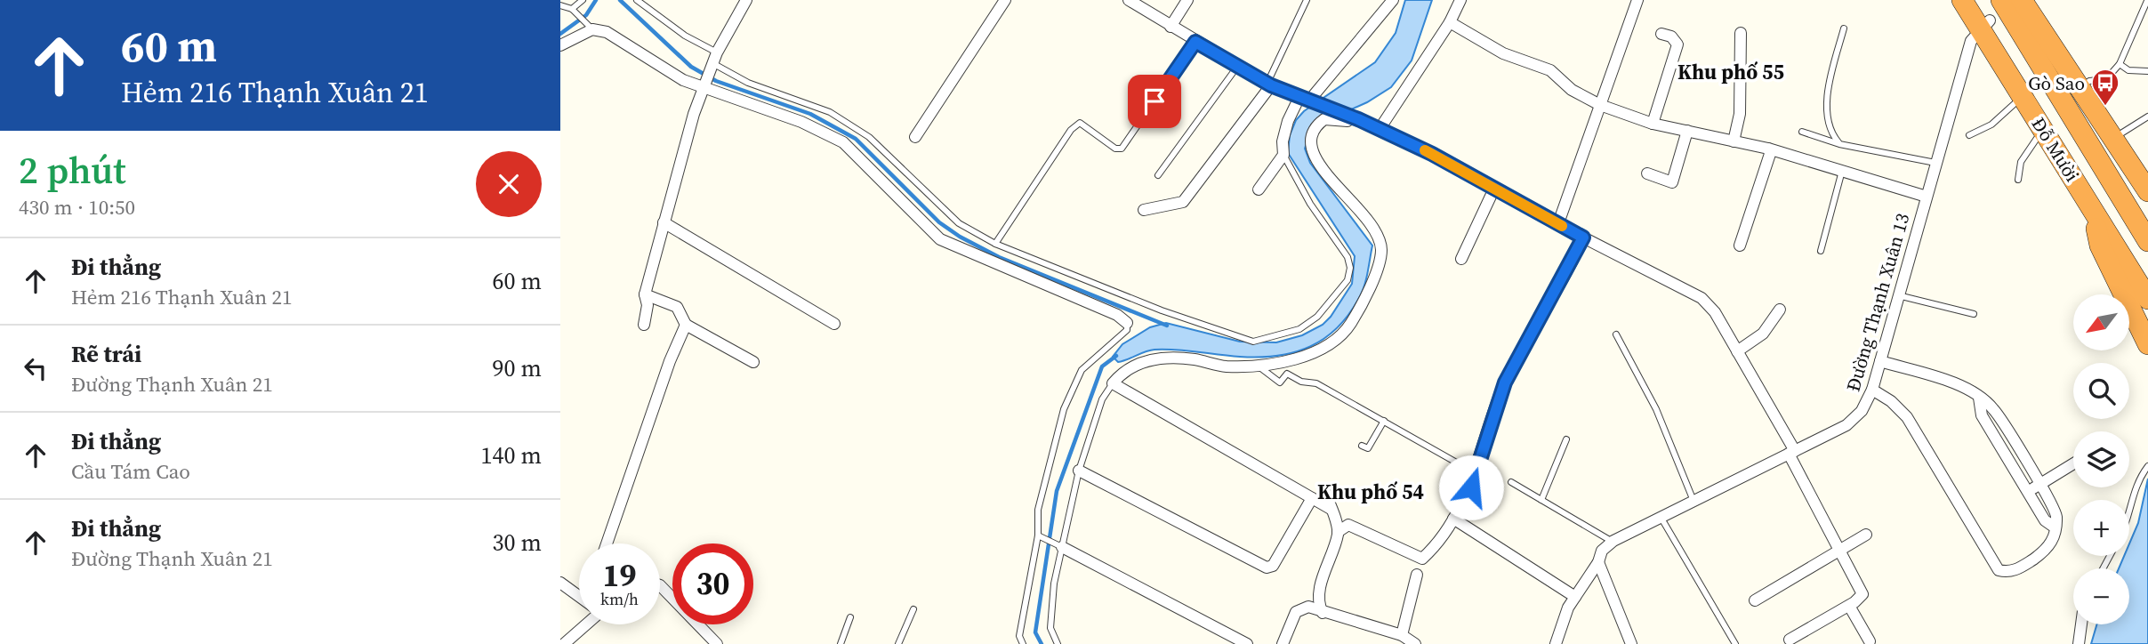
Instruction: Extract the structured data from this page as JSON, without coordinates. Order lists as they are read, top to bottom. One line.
{"streets":{"highway":["Đỗ Mười"],"street":["Đường Thạnh Xuân 13"]},"crossings":[["Đỗ Mười","Đường Thạnh Xuân 13"]],"districts":["Khu phố 55","Khu phố 54"],"places":{"bus stop":["Gò Sao"]},"north":"bottom left","page":{"turn":["60 m","Hẻm 216 Thạnh Xuân 21"],"heading":["2 phút","430 m · 10:50"],"list":[{"name":"Đi thẳng","note":"Hẻm 216 Thạnh Xuân 21","value":"60 m"},{"name":"Rẽ trái","note":"Đường Thạnh Xuân 21","value":"90 m"},{"name":"Đi thẳng","note":"Cầu Tám Cao","value":"140 m"},{"name":"Đi thẳng","note":"Đường Thạnh Xuân 21","value":"30 m"}],"map_buttons":["+","−"],"speed":"19 km/h","limit":"30"}}
